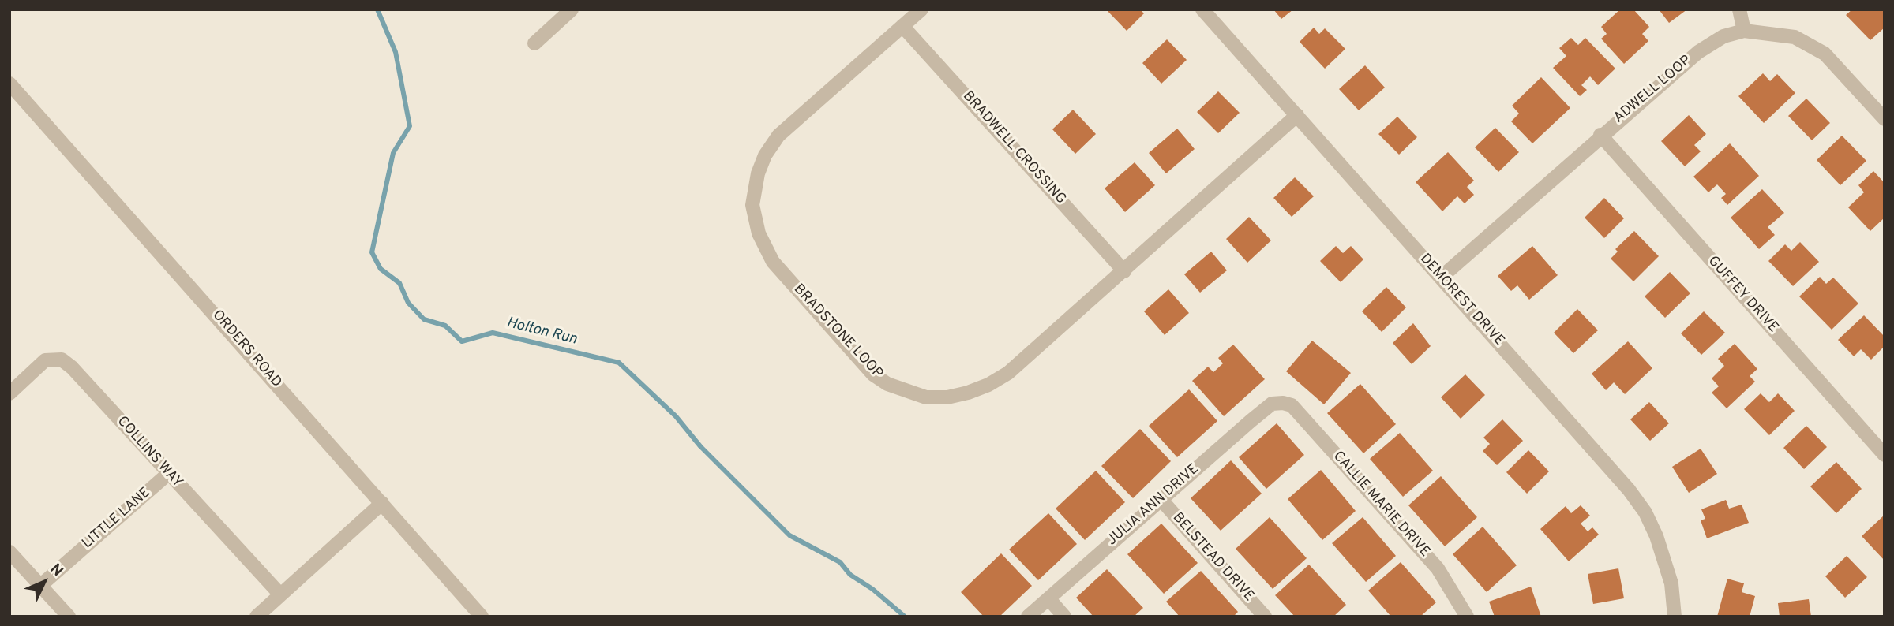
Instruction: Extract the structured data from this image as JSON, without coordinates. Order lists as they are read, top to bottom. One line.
{"streets":{"street":["ADWELL LOOP","BRADWELL CROSSING","GUFFEY DRIVE","DEMOREST DRIVE","BRADSTONE LOOP","ORDERS ROAD","COLLINS WAY","CALLIE MARIE DRIVE","JULIA ANN DRIVE","LITTLE LANE","BELSTEAD DRIVE"]},"crossings":[["ADWELL LOOP","GUFFEY DRIVE"],["ADWELL LOOP","DEMOREST DRIVE"],["BRADWELL CROSSING","BRADSTONE LOOP"],["DEMOREST DRIVE","BRADSTONE LOOP"],["COLLINS WAY","LITTLE LANE"],["CALLIE MARIE DRIVE","JULIA ANN DRIVE"],["JULIA ANN DRIVE","BELSTEAD DRIVE"]],"water":["Holton Run"],"north":"top right"}
